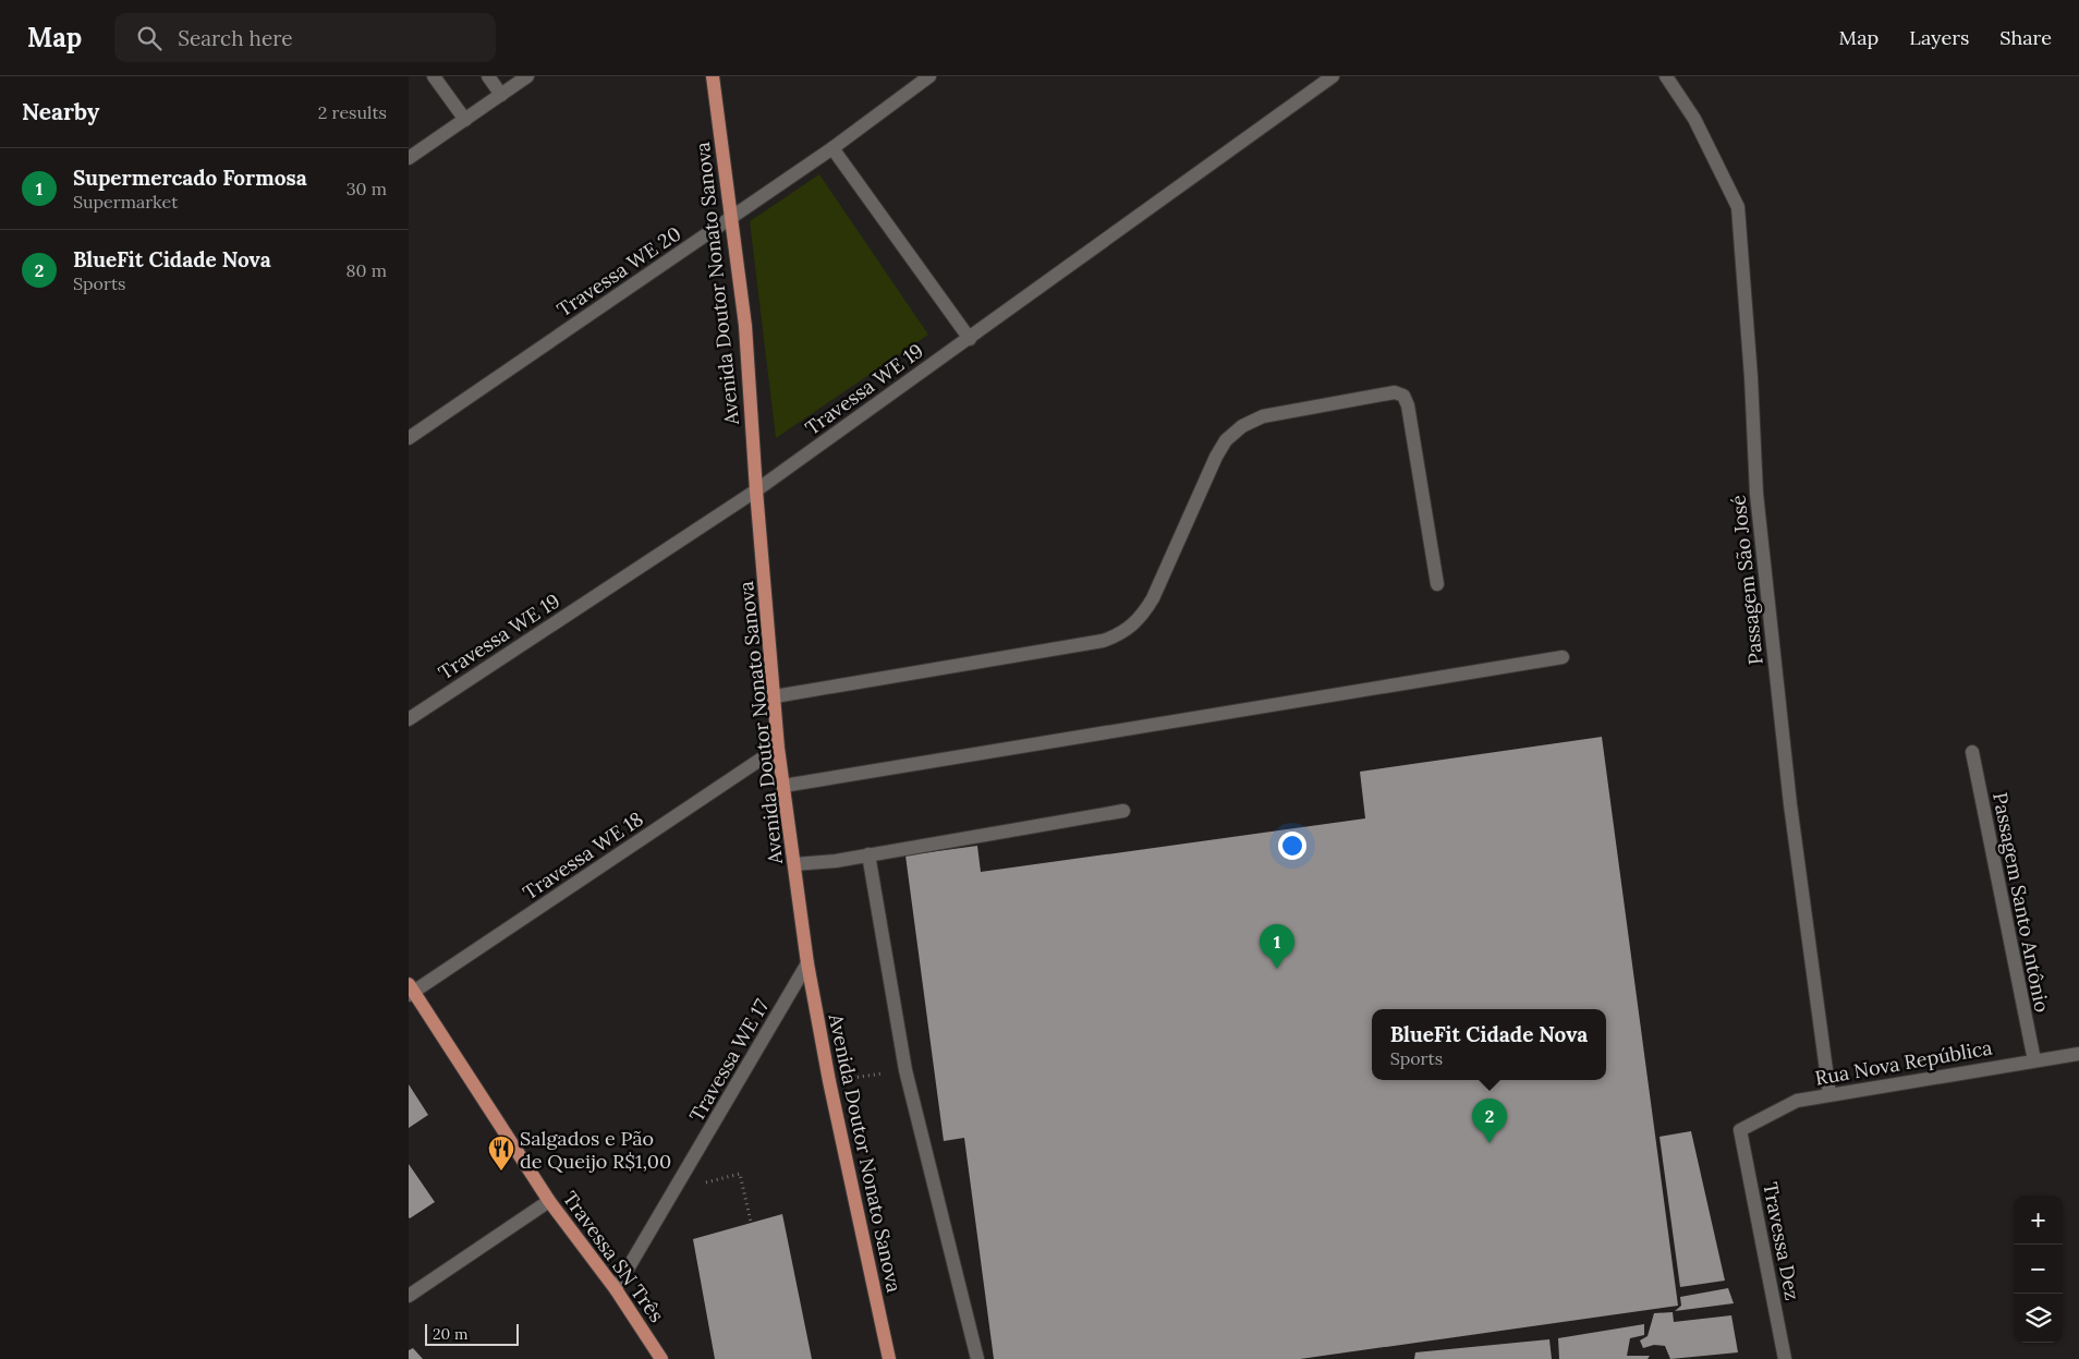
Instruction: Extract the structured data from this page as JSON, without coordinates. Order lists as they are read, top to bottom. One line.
{"streets":{"main road":["Avenida Doutor Nonato Sanova","Travessa SN Três"],"street":["Travessa WE 20","Travessa WE 19","Passagem São José","Travessa WE 18","Passagem Santo Antônio","Travessa WE 17","Rua Nova República","Travessa Dez"]},"crossings":[["Travessa WE 20","Avenida Doutor Nonato Sanova"],["Avenida Doutor Nonato Sanova","Travessa WE 19"],["Avenida Doutor Nonato Sanova","Travessa WE 18"],["Avenida Doutor Nonato Sanova","Travessa WE 17"],["Passagem São José","Rua Nova República"],["Travessa WE 18","Travessa SN Três"],["Passagem Santo Antônio","Rua Nova República"],["Travessa WE 17","Travessa SN Três"],["Rua Nova República","Travessa Dez"]],"places":{"restaurant":["Salgados e Pão de Queijo R$1,00"]},"scale_bar":"20 m","page":{"header":"Map","search":"Search here","nav":["Map","Layers","Share"],"heading":["Nearby","2 results"],"list":[{"mark":"1","name":"Supermercado Formosa","note":"Supermarket","value":"30 m"},{"mark":"2","name":"BlueFit Cidade Nova","note":"Sports","value":"80 m"}],"pins":["1","2"],"popup":["BlueFit Cidade Nova","Sports"],"map_buttons":["+","−"],"scale":"20 m"}}
